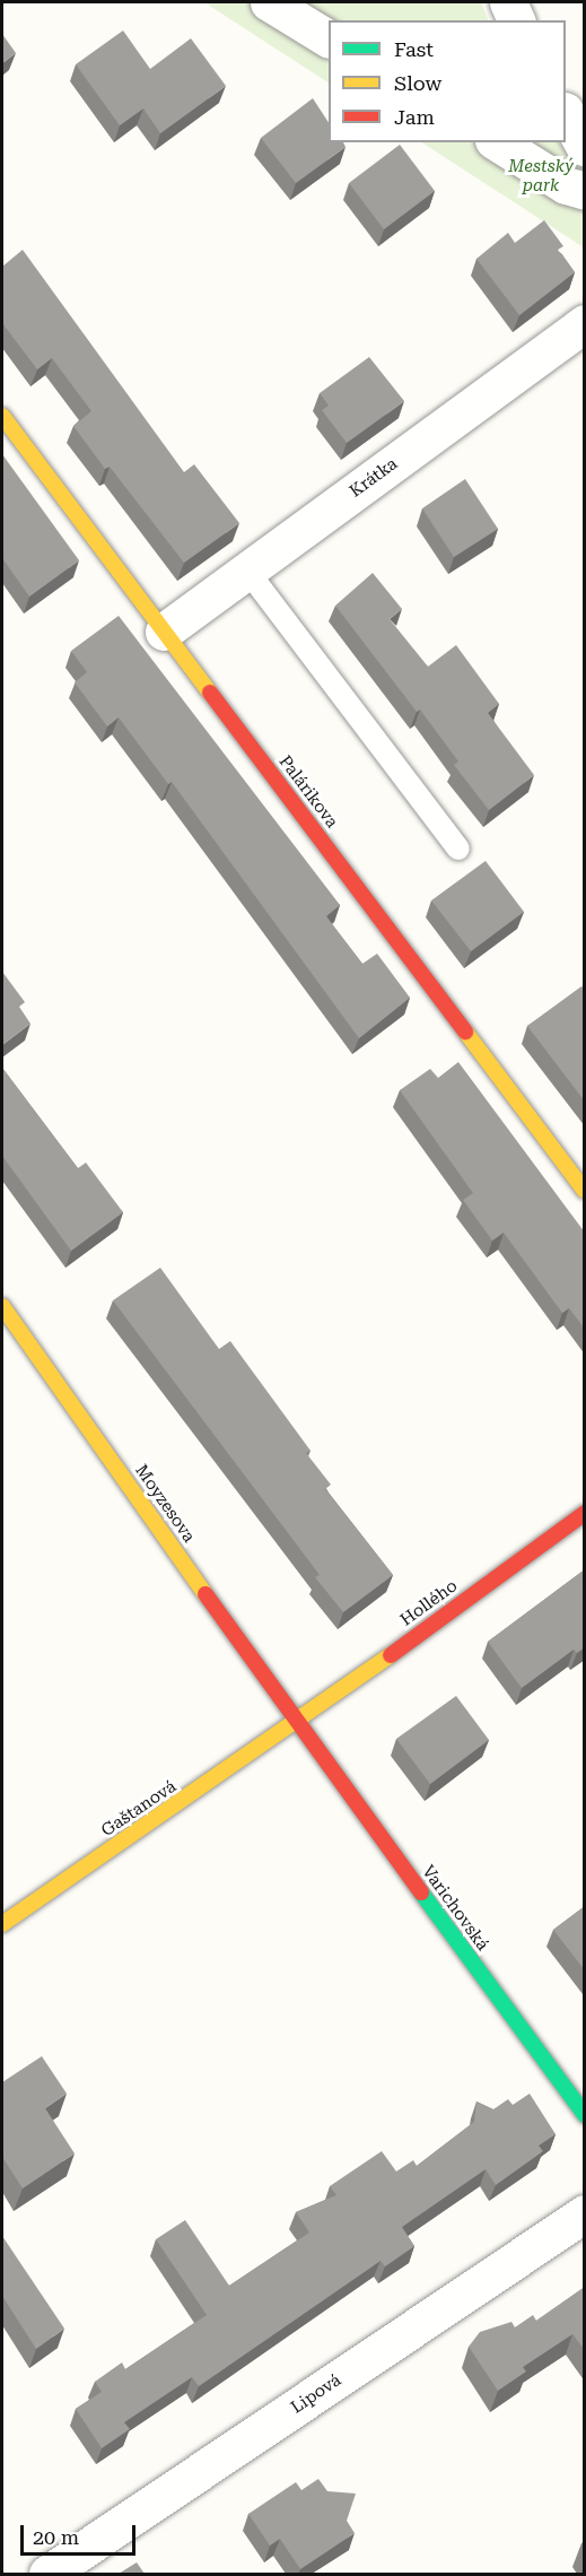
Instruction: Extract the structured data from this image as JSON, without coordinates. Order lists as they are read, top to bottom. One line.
{"streets":{"street":["Krátka","Palárikova","Moyzesova","Hollého","Gaštanová","Varichovská","Lipová"]},"crossings":[["Krátka","Palárikova"],["Moyzesova","Hollého"],["Moyzesova","Gaštanová"],["Moyzesova","Varichovská"],["Hollého","Gaštanová"],["Hollého","Varichovská"],["Gaštanová","Varichovská"]],"parks":["Mestský park"],"legend":["Fast","Slow","Jam"],"scale_bar":"20 m"}
